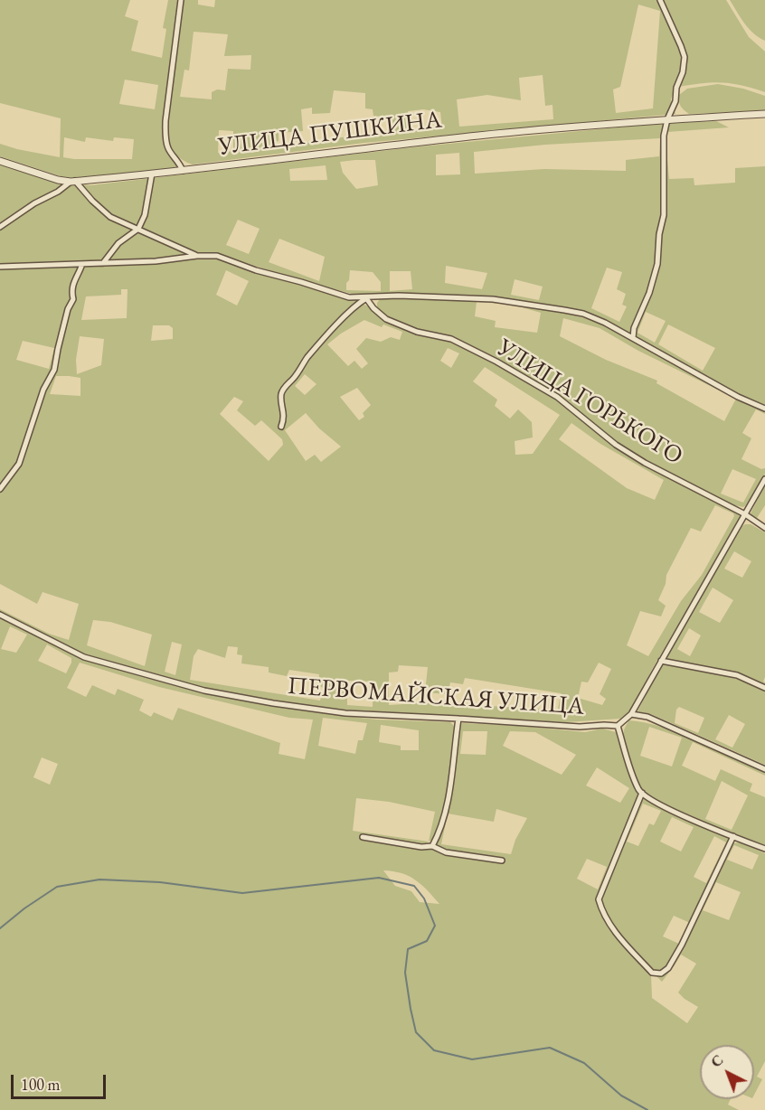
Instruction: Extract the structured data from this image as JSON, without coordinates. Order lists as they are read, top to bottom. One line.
{"streets":{"street":["УЛИЦА ПУШКИНА","УЛИЦА ГОРЬКОГО","ПЕРВОМАЙСКАЯ УЛИЦА"]},"scale_bar":"100 m","north":"top left"}
